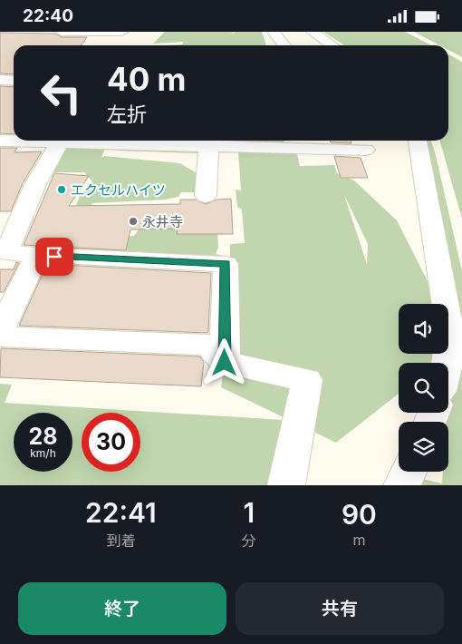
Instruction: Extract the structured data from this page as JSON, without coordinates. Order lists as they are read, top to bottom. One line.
{"places":["エクセルハイツ","永井寺"],"page":{"status":"22:40","turn":["40 m","左折"],"speed":"28 km/h","limit":"30","eta":["22:41","到着","1","分","90","m"],"buttons":["終了","共有"]}}
